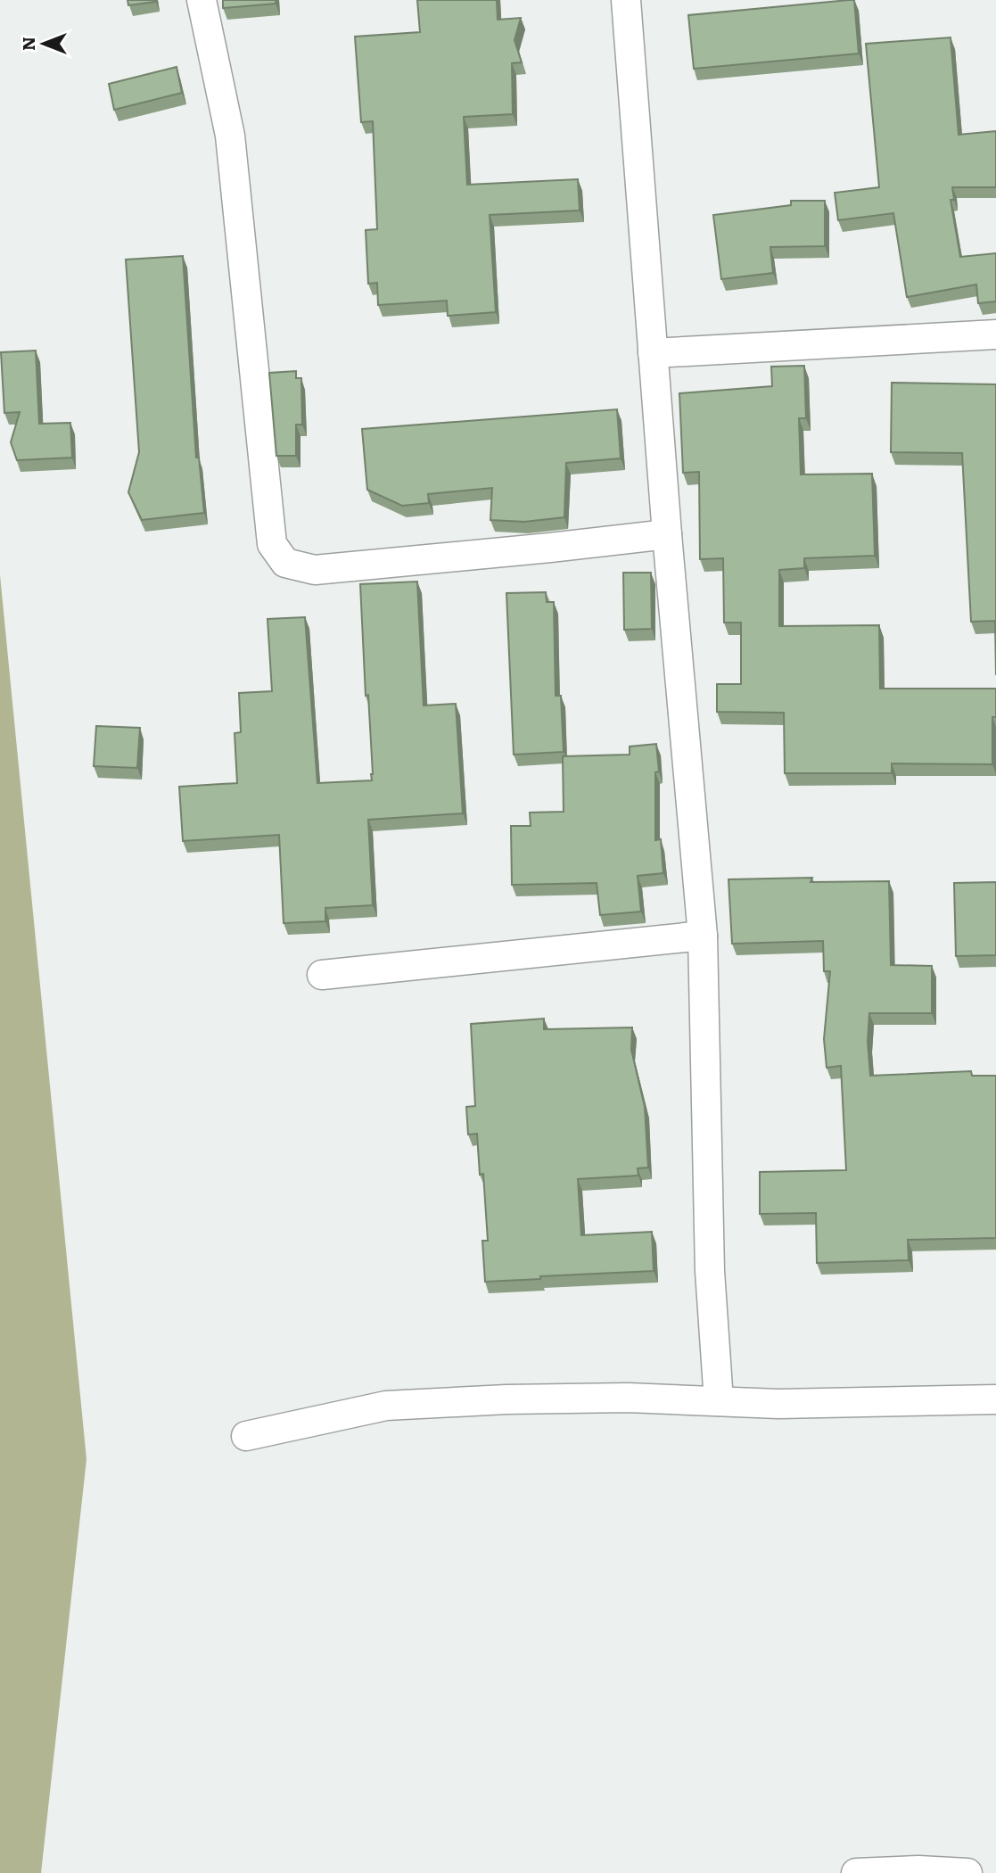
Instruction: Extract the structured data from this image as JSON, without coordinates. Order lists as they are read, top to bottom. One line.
{"north":"left"}
